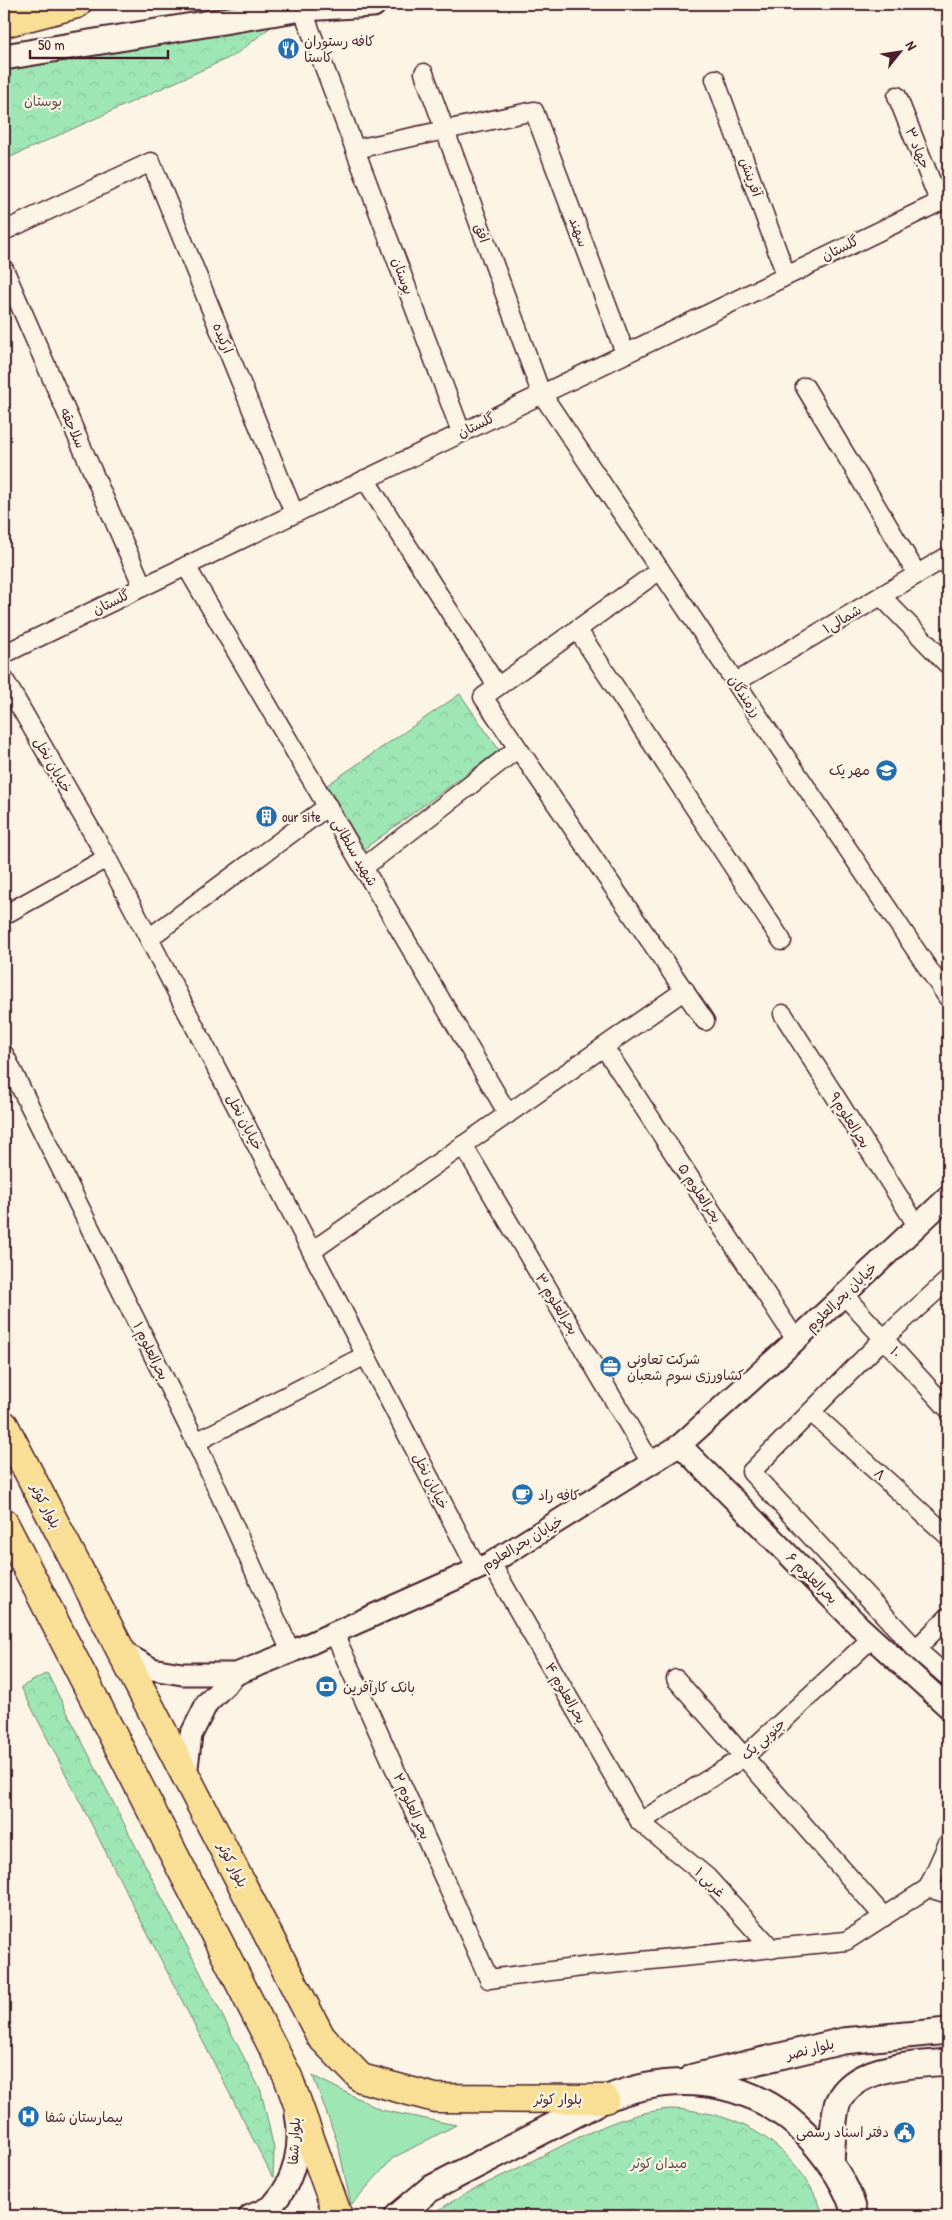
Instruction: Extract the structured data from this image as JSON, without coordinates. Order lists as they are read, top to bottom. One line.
{"streets":{"main road":["بلوار کوثر","بلوار نصر"],"street":["جهاد ۳","آفرینش","سهند","افق","گلستان","بوستان","ارکیده","سلاجقه","شمالی۱","رزمندگان","خیابان نخل","شهید سلطانی","بحرالعلوم۹","بحرالعلوم ۵","خیابان بحرالعلوم","بحرالعلوم ۳","بحرالعلوم ۱","۱۰","۸","بحرالعلوم ۶","بحرالعلوم ۴","جنوبی یک","بحر العلوم ۲","غربی ۱","بلوار شفا"]},"crossings":[["جهاد ۳","گلستان"],["آفرینش","گلستان"],["سهند","افق"],["سهند","گلستان"],["افق","گلستان"],["افق","رزمندگان"],["گلستان","بوستان"],["گلستان","ارکیده"],["گلستان","سلاجقه"],["گلستان","رزمندگان"],["گلستان","شهید سلطانی"],["شمالی۱","رزمندگان"],["خیابان نخل","خیابان بحرالعلوم"],["خیابان نخل","بحرالعلوم ۴"],["بحرالعلوم۹","خیابان بحرالعلوم"],["بحرالعلوم ۵","خیابان بحرالعلوم"],["خیابان بحرالعلوم","بحرالعلوم ۳"],["خیابان بحرالعلوم","بحرالعلوم ۱"],["خیابان بحرالعلوم","۱۰"],["خیابان بحرالعلوم","بلوار کوثر"],["خیابان بحرالعلوم","بحرالعلوم ۶"],["خیابان بحرالعلوم","بحرالعلوم ۴"],["خیابان بحرالعلوم","بحر العلوم ۲"],["بحرالعلوم ۶","جنوبی یک"],["بحرالعلوم ۴","جنوبی یک"],["بحرالعلوم ۴","غربی ۱"],["جنوبی یک","غربی ۱"],["بحر العلوم ۲","غربی ۱"]],"parks":["بوستان","میدان کوثر"],"places":{"restaurant":["کافه رستوران کاستا"],"school or university":["مهر یک"],"building":["our site"],"office":["شرکت تعاونی کشاورزی سوم شعبان"],"cafe":["کافه راد"],"bank":["بانک کارآفرین"],"hospital":["بیمارستان شفا"],"public building":["دفتر اسناد رسمی"]},"scale_bar":"50 m","north":"top right"}
